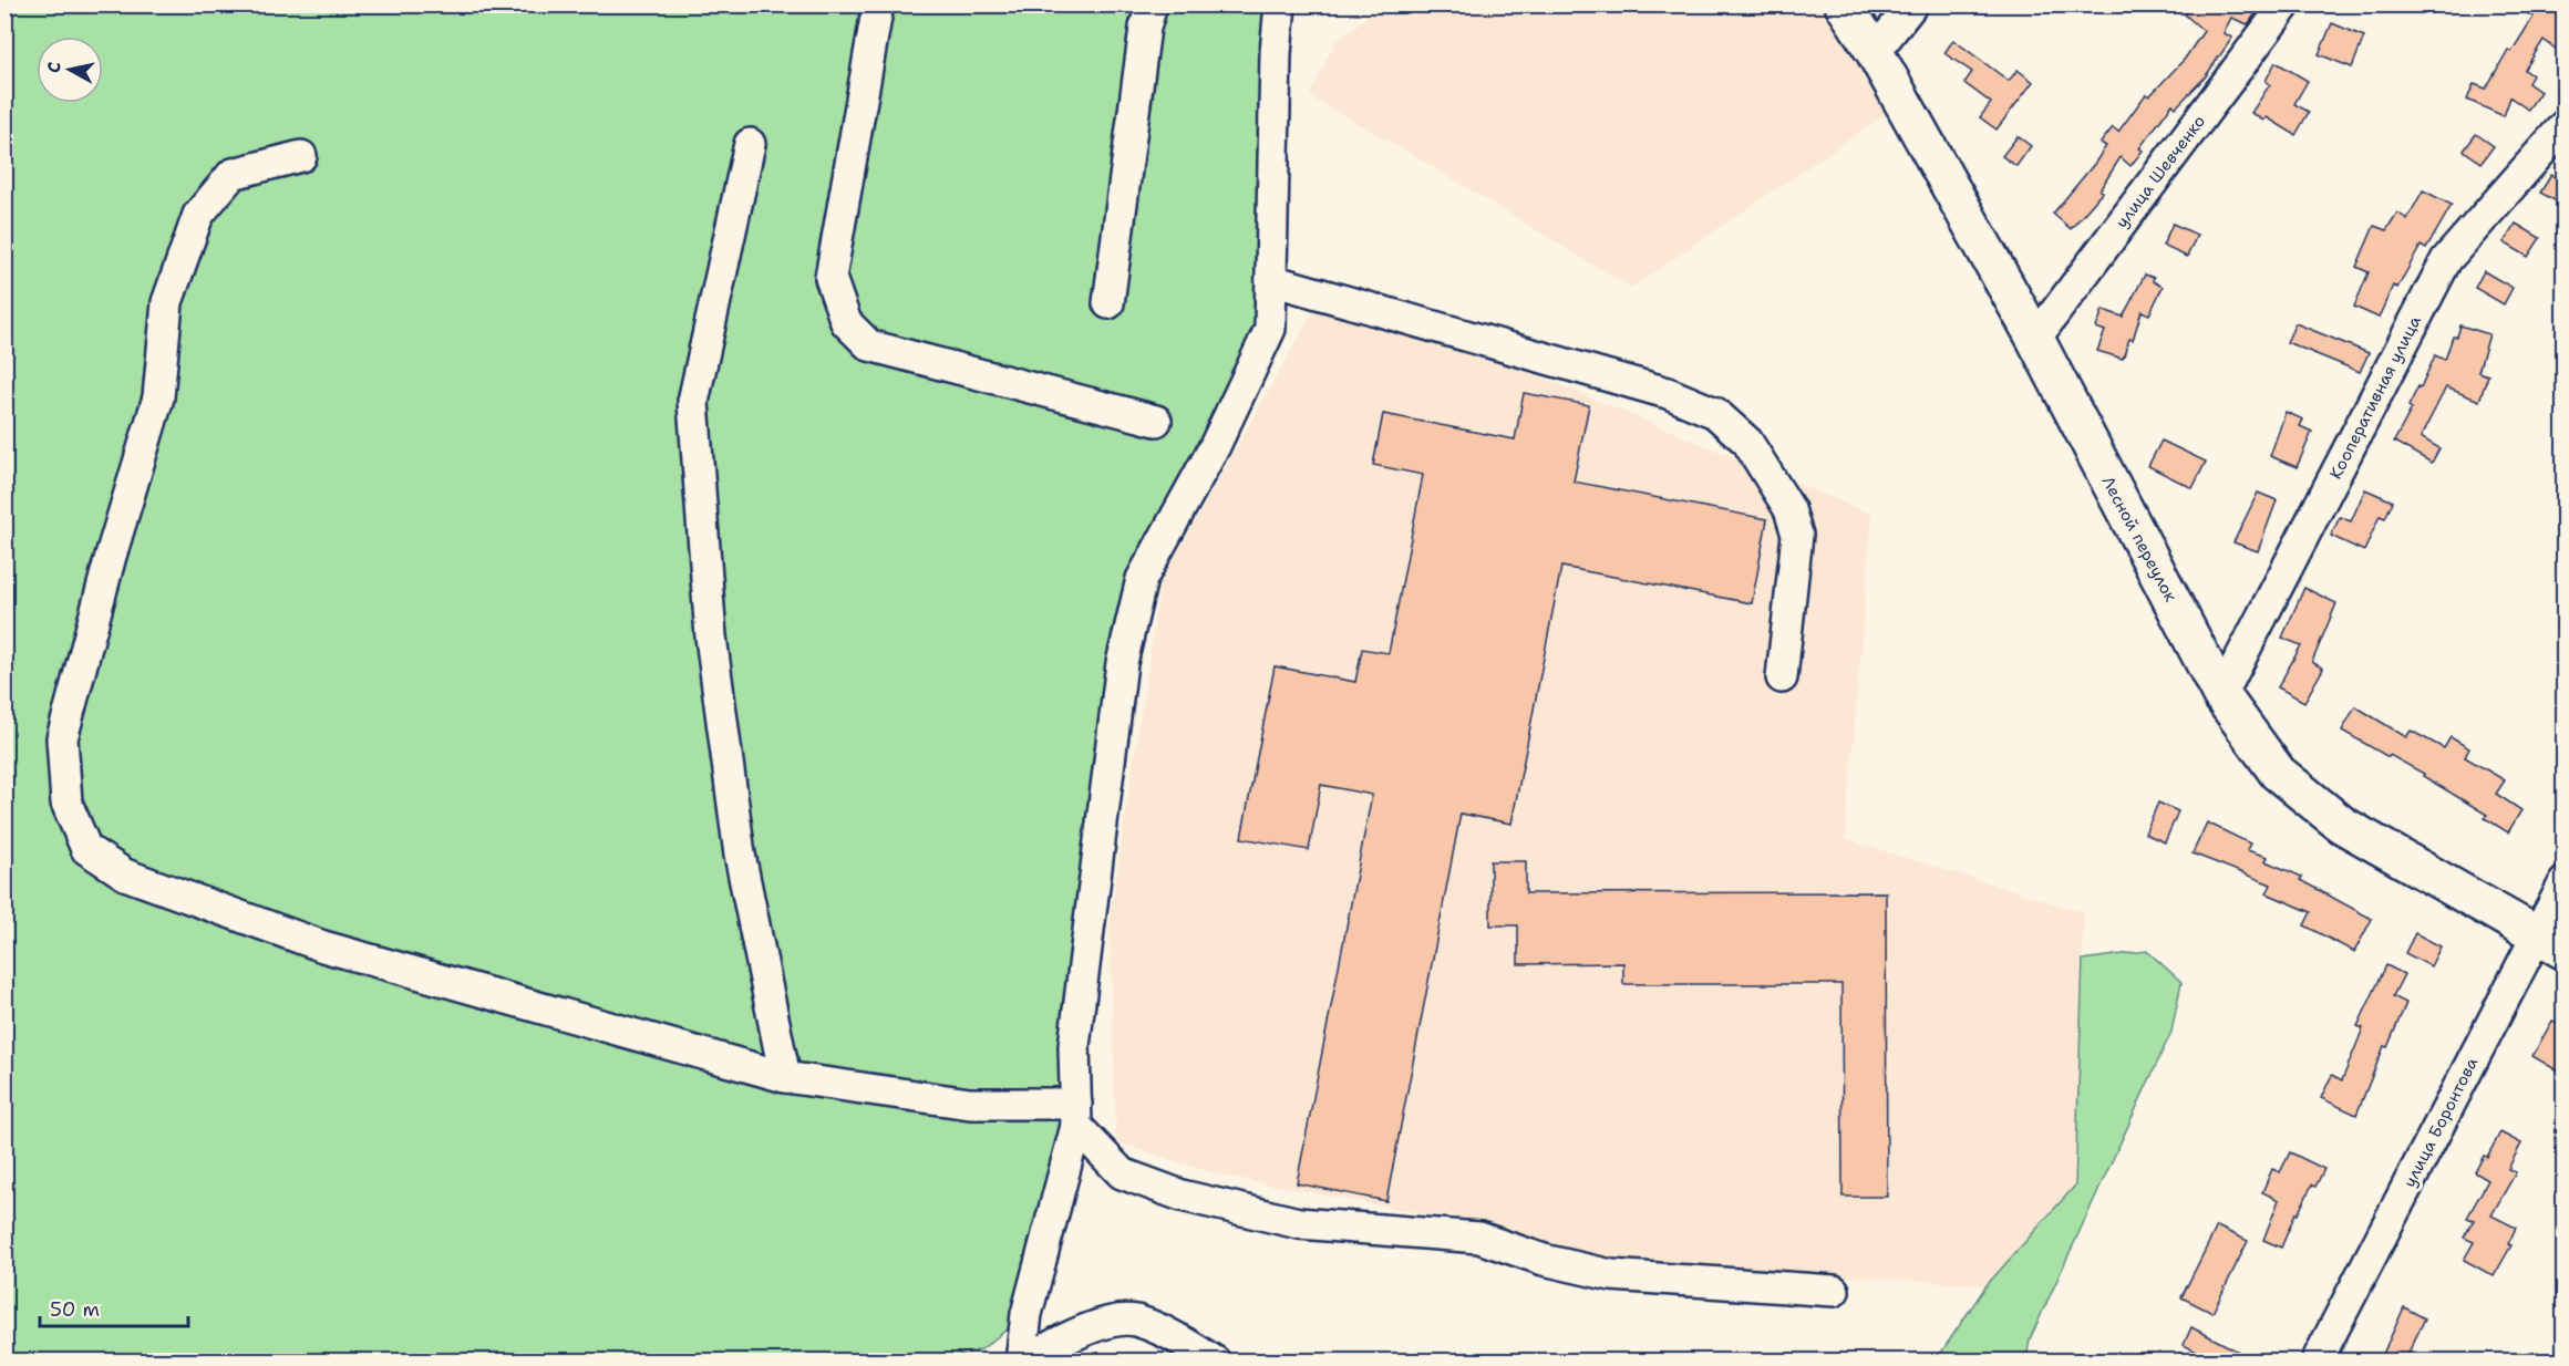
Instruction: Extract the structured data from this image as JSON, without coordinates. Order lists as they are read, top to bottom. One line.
{"streets":{"main road":["Лесной переулок"],"street":["улица Шевченко","Кооперативная улица","улица Боронтова"]},"crossings":[["улица Шевченко","Лесной переулок"],["Кооперативная улица","Лесной переулок"],["Лесной переулок","улица Боронтова"]],"scale_bar":"50 m","north":"left"}
